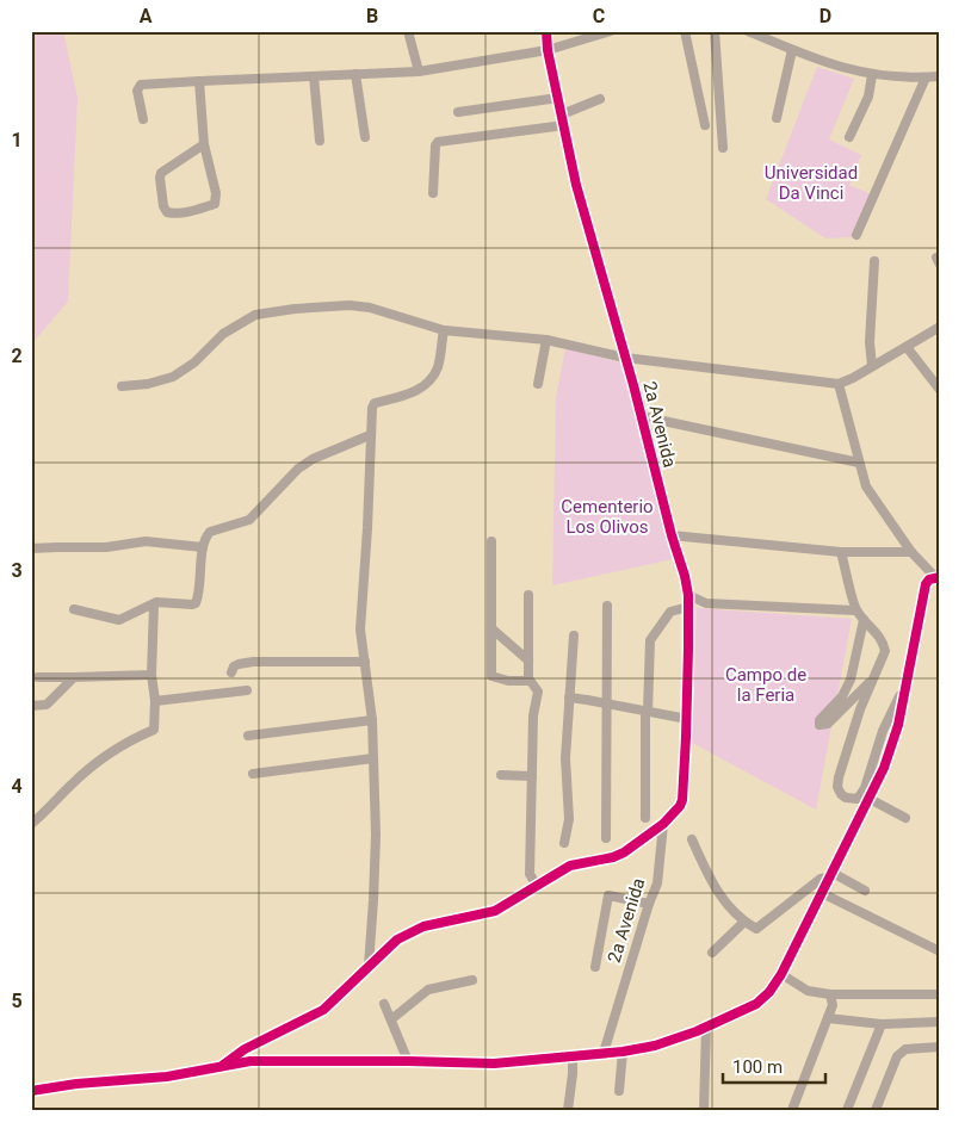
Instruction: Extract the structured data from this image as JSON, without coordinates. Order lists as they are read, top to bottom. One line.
{"streets":{"street":["2a Avenida"]},"parks":["Universidad Da Vinci","Cementerio Los Olivos","Campo de la Feria"],"scale_bar":"100 m","grid":{"columns":["A","B","C","D"],"rows":["1","2","3","4","5"]}}
